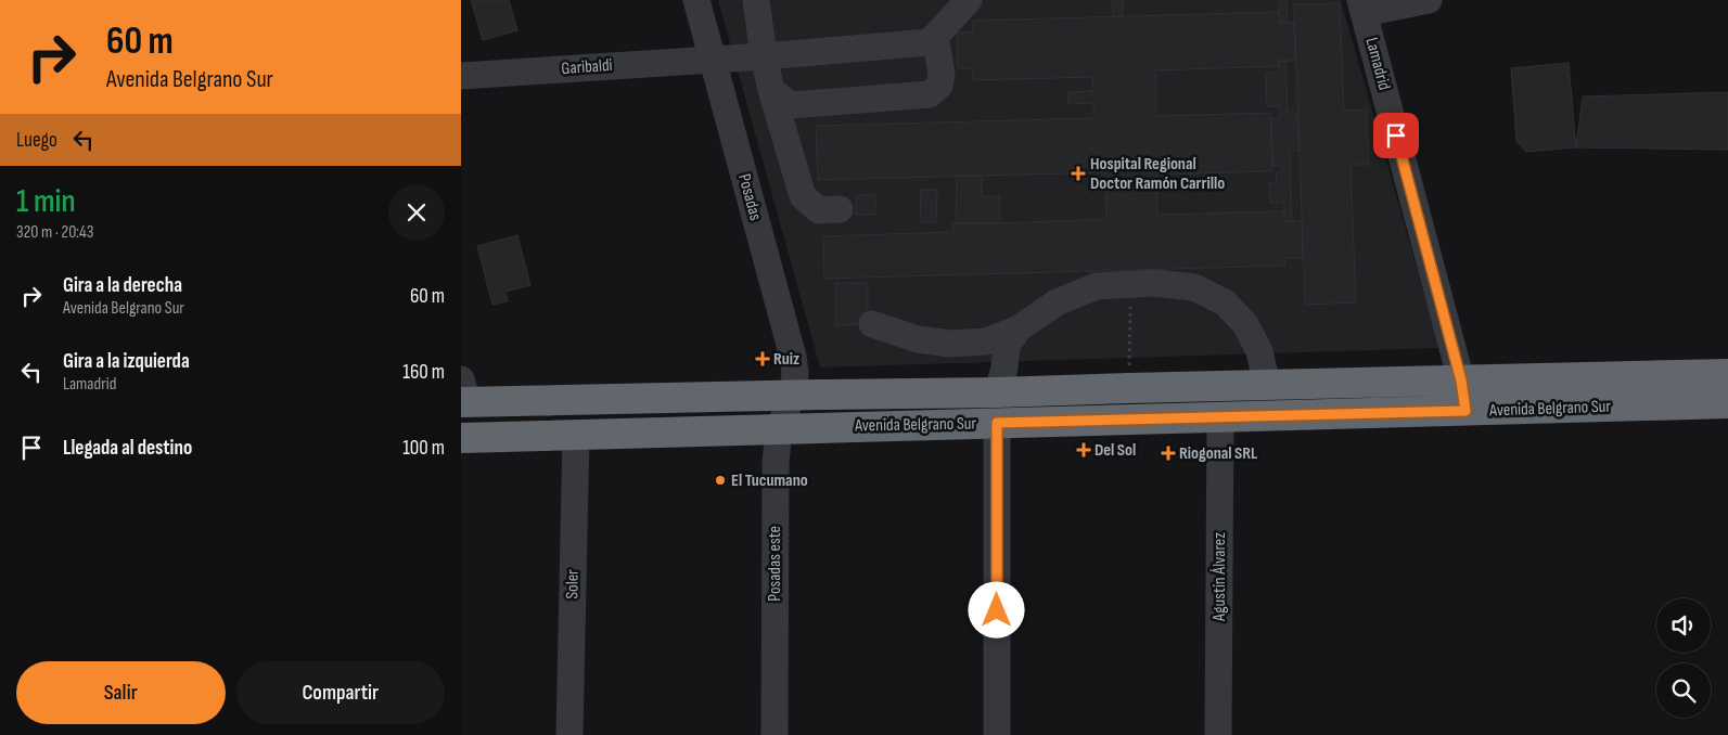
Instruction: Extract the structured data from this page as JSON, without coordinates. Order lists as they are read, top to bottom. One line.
{"streets":{"highway":["Avenida Belgrano Sur"],"street":["Lamadrid","Garibaldi","Posadas","Posadas este","Agustín Álvarez","Soler"]},"crossings":[["Lamadrid","Avenida Belgrano Sur"],["Garibaldi","Posadas"],["Posadas","Avenida Belgrano Sur"],["Posadas","Posadas este"],["Avenida Belgrano Sur","Posadas este"],["Avenida Belgrano Sur","Agustín Álvarez"],["Avenida Belgrano Sur","Soler"]],"places":{"health":["Hospital Regional Doctor Ramón Carrillo","Ruiz","Del Sol","Riogonal SRL"],"other":["El Tucumano"]},"page":{"turn":["60 m","Avenida Belgrano Sur"],"then":"Luego","heading":["1 min","320 m · 20:43"],"list":[{"name":"Gira a la derecha","note":"Avenida Belgrano Sur","value":"60 m"},{"name":"Gira a la izquierda","note":"Lamadrid","value":"160 m"},{"name":"Llegada al destino","value":"100 m"}],"buttons":["Salir","Compartir"]}}
